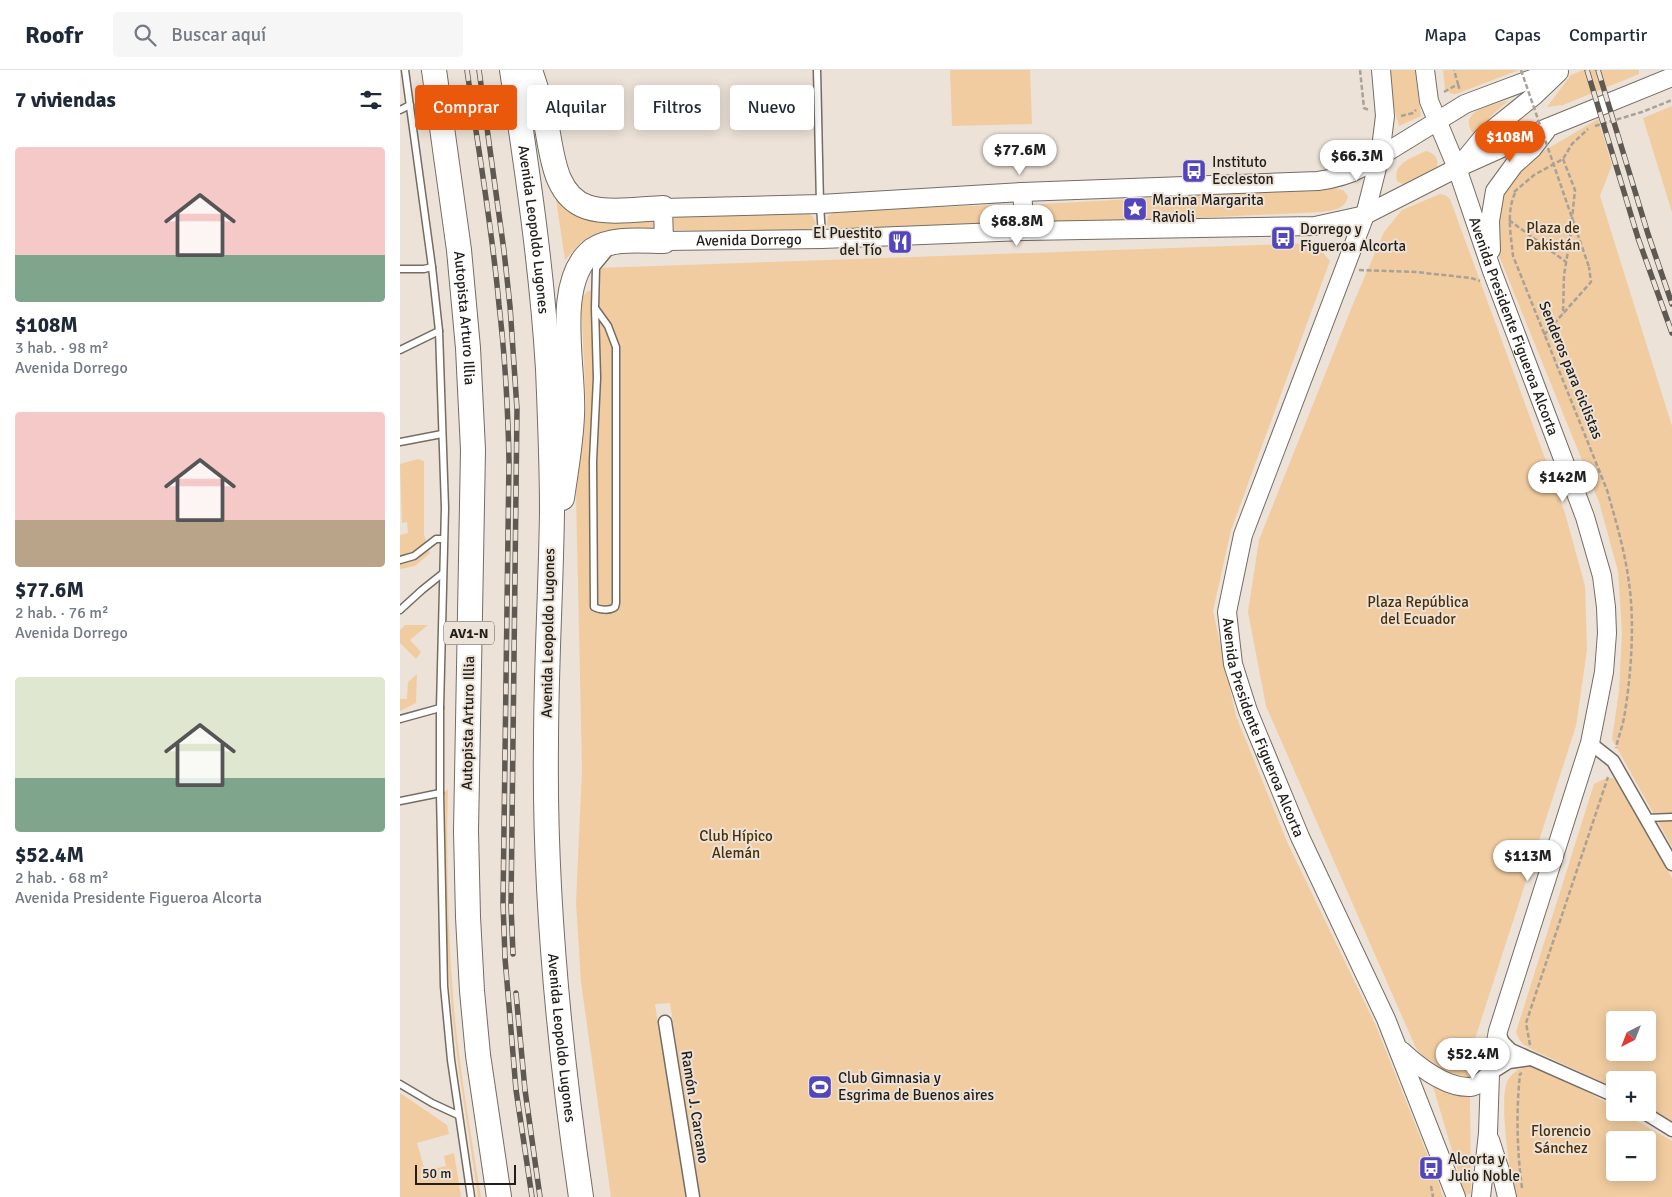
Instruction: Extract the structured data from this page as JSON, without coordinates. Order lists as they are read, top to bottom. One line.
{"streets":{"highway":["Avenida Leopoldo Lugones","Autopista Arturo Illia","AV1-N"],"main road":["Avenida Dorrego","Avenida Presidente Figueroa Alcorta"],"street":["Ramón J. Carcano"],"path":["Senderos para ciclistas"]},"crossings":[["Avenida Dorrego","Avenida Presidente Figueroa Alcorta"]],"parks":["Plaza de Pakistán","Plaza República del Ecuador","Club Hípico Alemán","Florencio Sánchez"],"places":{"bus stop":["Instituto Eccleston","Dorrego y Figueroa Alcorta","Alcorta y Julio Noble"],"place":["Marina Margarita Ravioli"],"restaurant":["El Puestito del Tío"],"sports":["Club Gimnasia y Esgrima de Buenos aires"]},"scale_bar":"50 m","north":"bottom left","page":{"header":"Roofr","search":"Buscar aquí","nav":["Mapa","Capas","Compartir"],"heading":"7 viviendas","chip":["Comprar","Alquilar","Filtros","Nuevo"],"price":["$108M","$77.6M","$66.3M","$68.8M","$142M","$113M","$52.4M"],"list":[{"name":"$108M","note":"3 hab. · 98 m² · Avenida Dorrego"},{"name":"$77.6M","note":"2 hab. · 76 m² · Avenida Dorrego"},{"name":"$52.4M","note":"2 hab. · 68 m² · Avenida Presidente Figueroa Alcorta"}],"map_buttons":["+","−"],"scale":"50 m"}}
